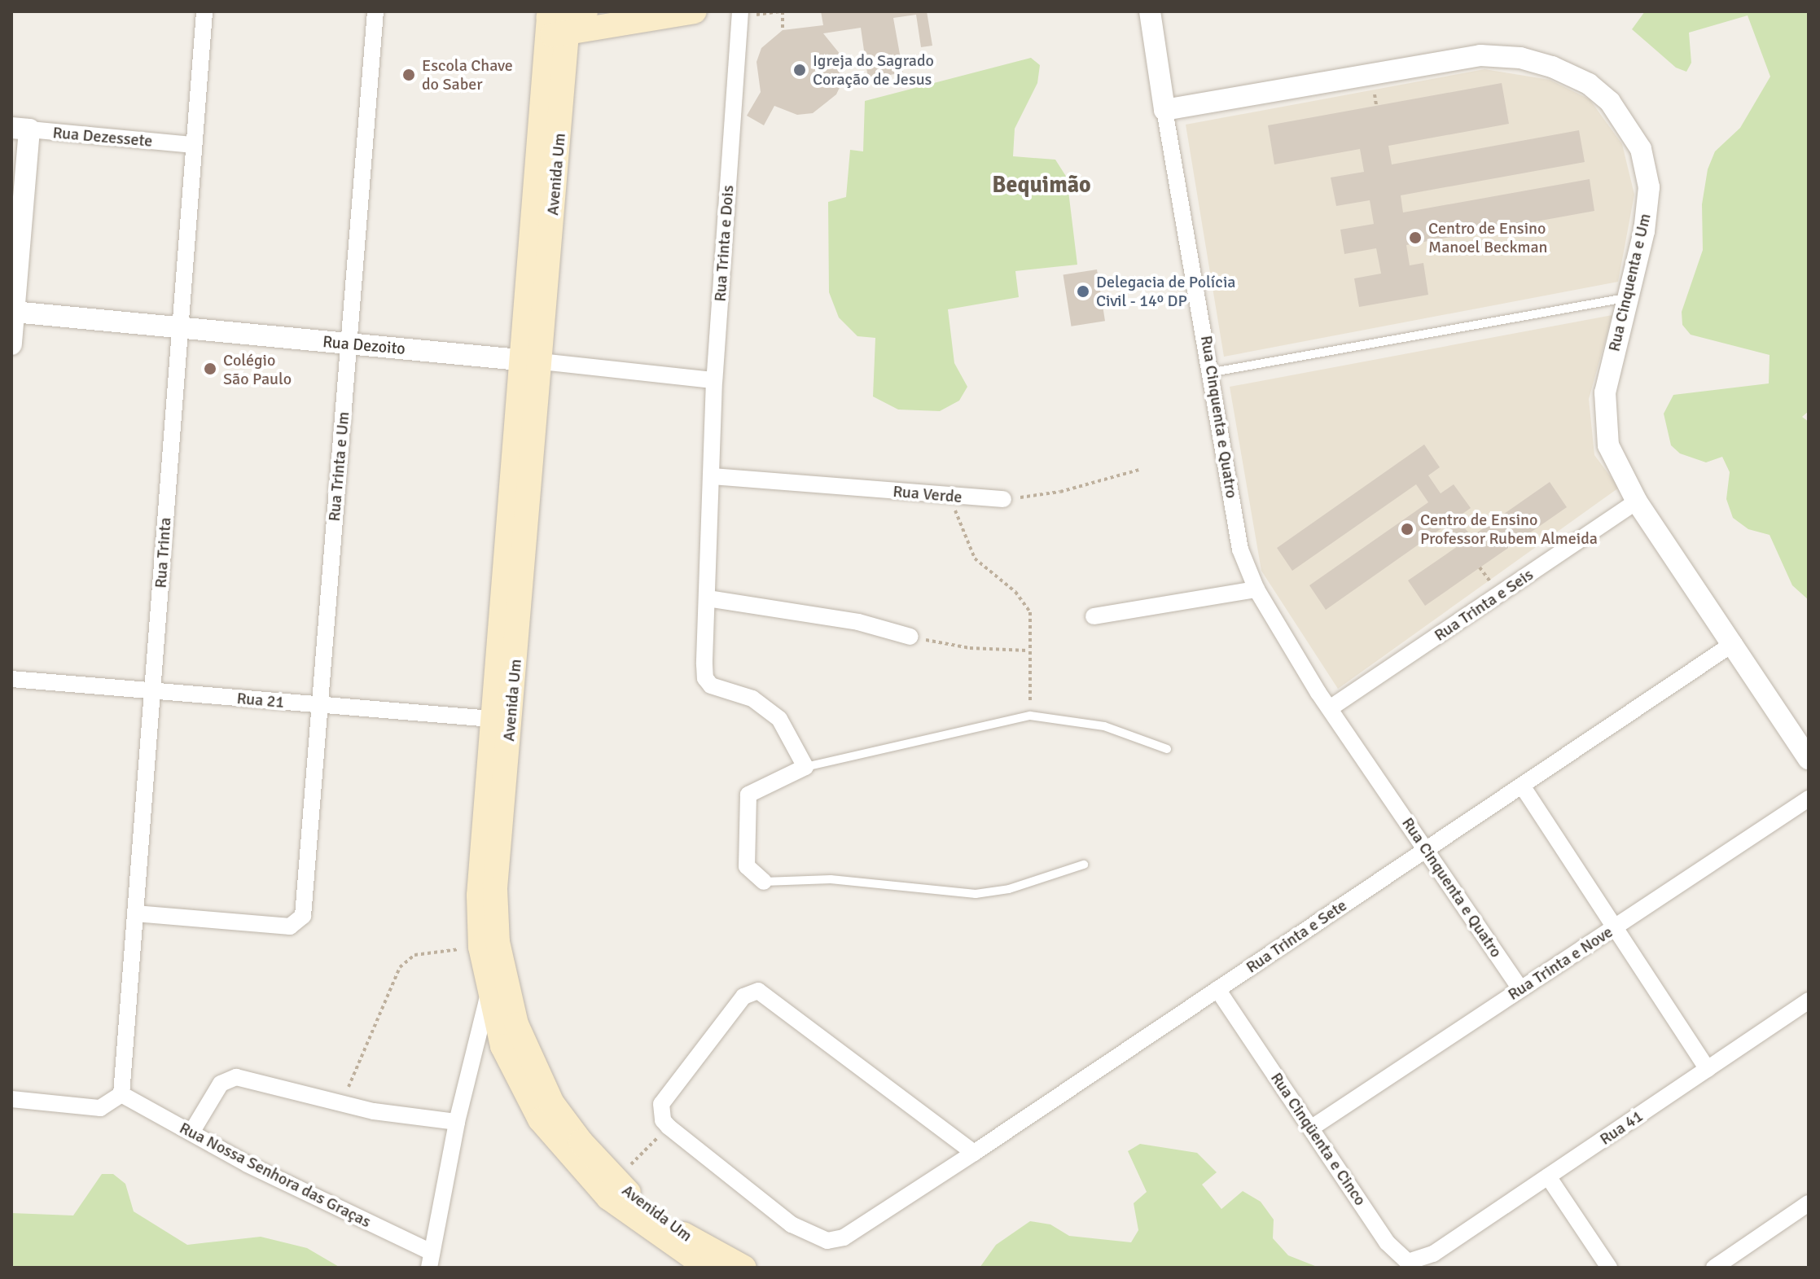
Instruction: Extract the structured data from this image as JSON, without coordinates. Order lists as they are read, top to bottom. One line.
{"streets":{"main road":["Avenida Um"],"street":["Rua Dezessete","Rua Trinta e Dois","Rua Cinquenta e Um","Rua Dezoito","Rua Cinquenta e Quatro","Rua Trinta e Um","Rua Verde","Rua Trinta","Rua Trinta e Seis","Rua 21","Rua Trinta e Sete","Rua Trinta e Nove","Rua 41","Rua Cinqüenta e Cinco","Rua Nossa Senhora das Graças"]},"crossings":[["Rua Dezessete","Rua Trinta"],["Avenida Um","Rua Dezoito"],["Avenida Um","Rua 21"],["Rua Trinta e Dois","Rua Dezoito"],["Rua Trinta e Dois","Rua Verde"],["Rua Cinquenta e Um","Rua Cinquenta e Quatro"],["Rua Cinquenta e Um","Rua Trinta e Seis"],["Rua Cinquenta e Um","Rua Trinta e Sete"],["Rua Dezoito","Rua Trinta e Um"],["Rua Dezoito","Rua Trinta"],["Rua Cinquenta e Quatro","Rua Trinta e Seis"],["Rua Cinquenta e Quatro","Rua Trinta e Sete"],["Rua Cinquenta e Quatro","Rua Trinta e Nove"],["Rua Trinta e Um","Rua Trinta"],["Rua Trinta e Um","Rua 21"],["Rua Trinta","Rua 21"],["Rua Trinta","Rua Nossa Senhora das Graças"],["Rua Trinta e Sete","Rua Cinqüenta e Cinco"],["Rua Trinta e Nove","Rua Cinqüenta e Cinco"],["Rua 41","Rua Cinqüenta e Cinco"]],"districts":["Bequimão"],"places":["Igreja do Sagrado Coração de Jesus","Escola Chave do Saber","Centro de Ensino Manoel Beckman","Delegacia de Polícia Civil - 14º DP","Colégio São Paulo","Centro de Ensino Professor Rubem Almeida"]}
